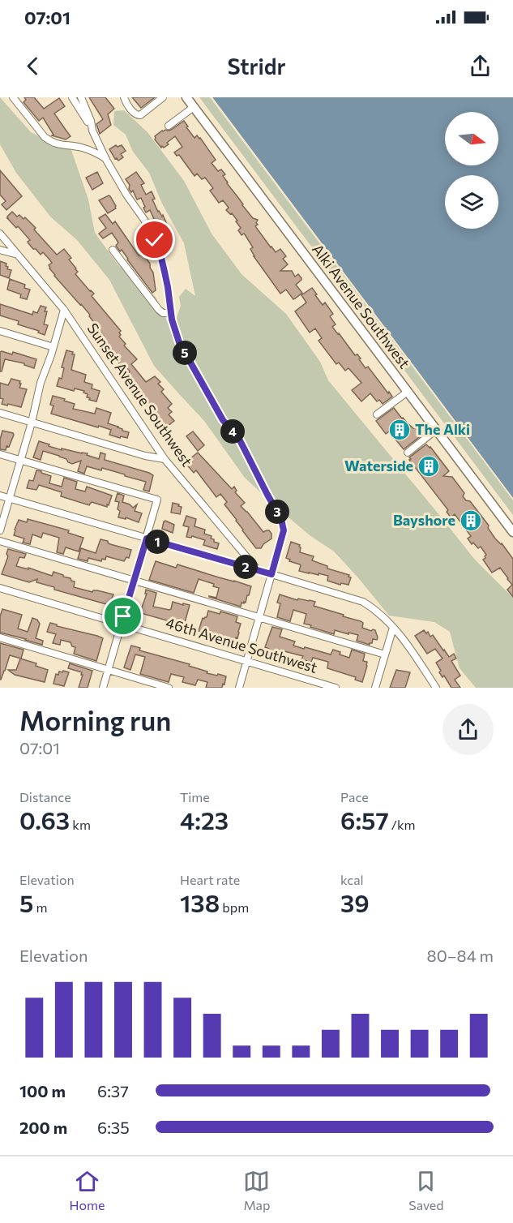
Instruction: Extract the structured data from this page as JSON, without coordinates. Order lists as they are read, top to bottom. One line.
{"streets":{"main road":["Alki Avenue Southwest"],"street":["Sunset Avenue Southwest","46th Avenue Southwest"]},"places":{"building":["The Alki","Waterside","Bayshore"]},"north":"right","page":{"status":"07:01","header":"Stridr","pins":["5","4","3","1","2"],"heading":["Morning run","07:01"],"stats":[["Distance","0.63 km"],["Time","4:23"],["Pace","6:57 /km"],["Elevation","5 m"],["Heart rate","138 bpm"],["kcal","39"]],"chart":["Elevation","80–84 m"],"list":[{"name":"100 m","note":"6:37"},{"name":"200 m","note":"6:35"}],"tabs":["Home","Map","Saved"]}}
